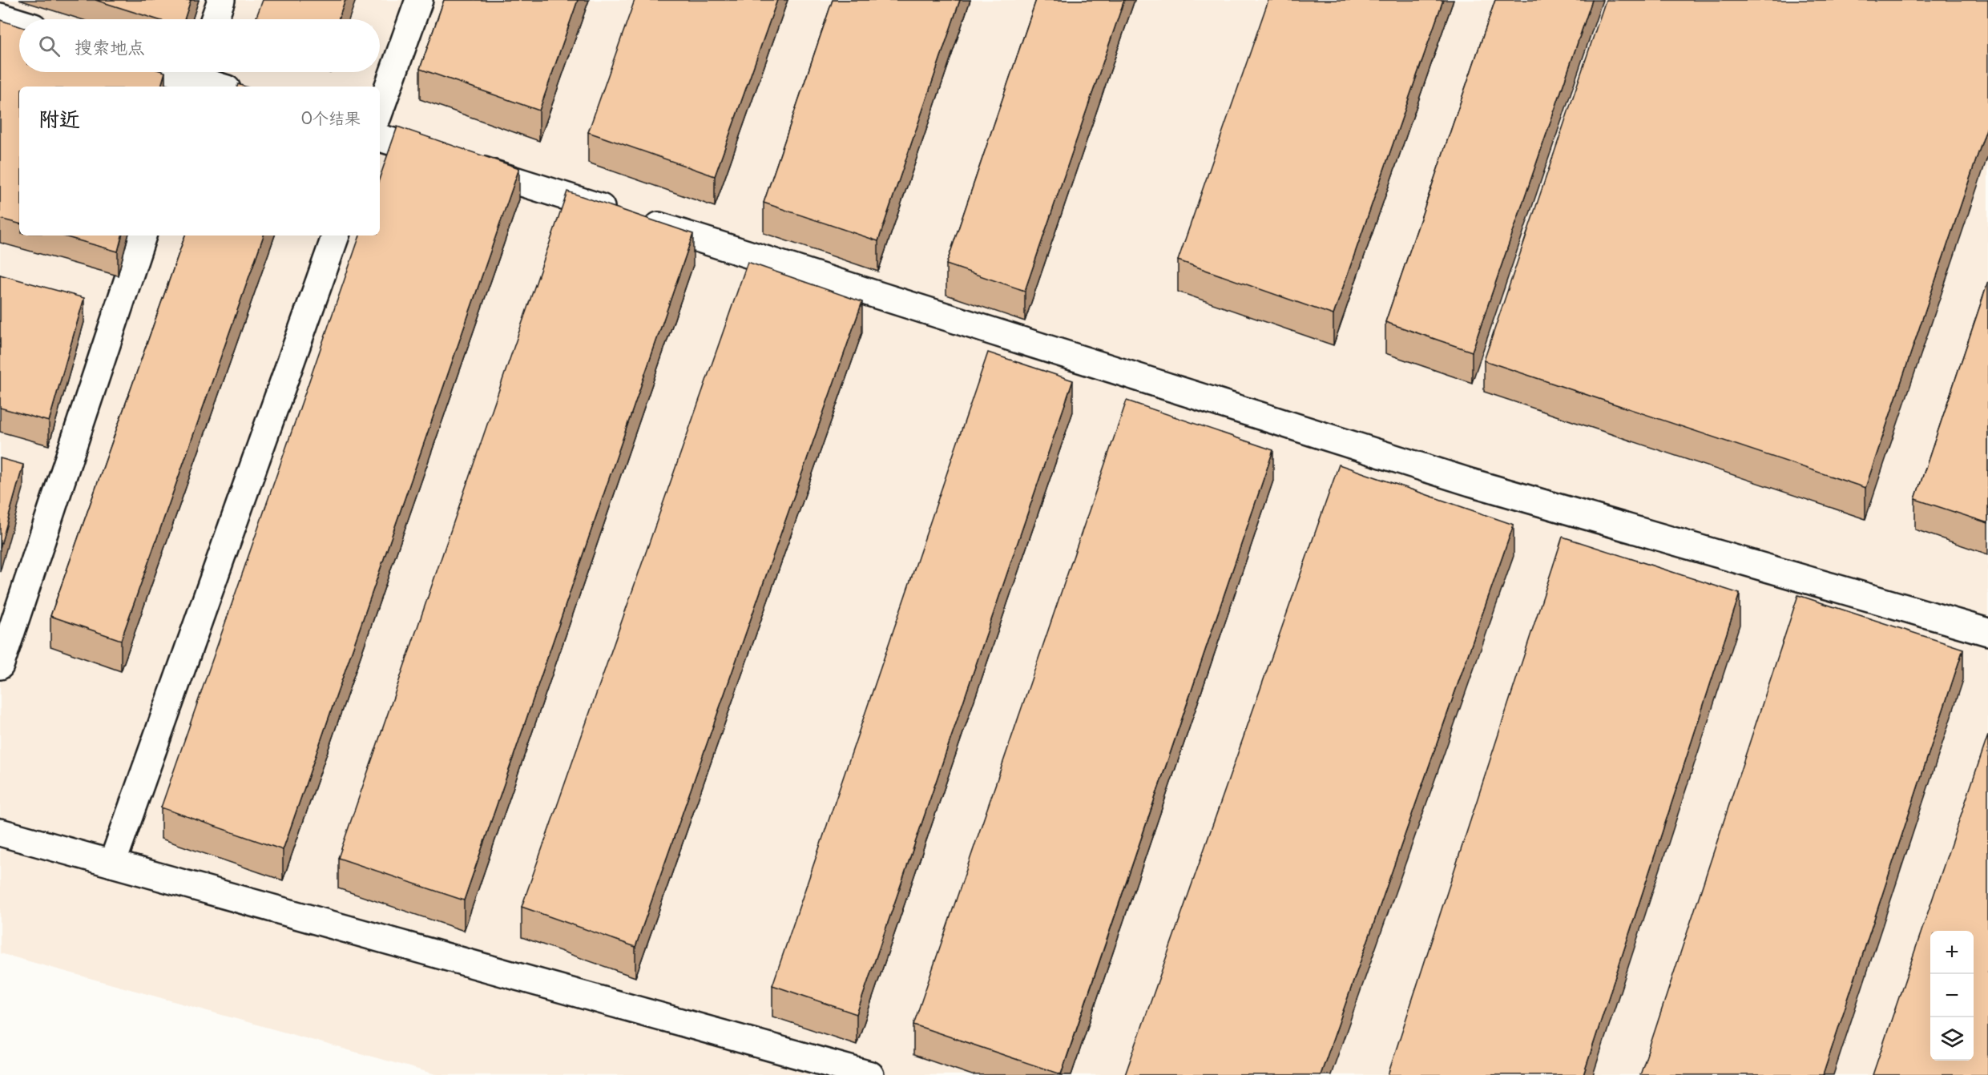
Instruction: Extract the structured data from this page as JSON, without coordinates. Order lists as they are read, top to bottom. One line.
{"page":{"search":"搜索地点","heading":["附近","0个结果"],"map_buttons":["+","−"]}}
